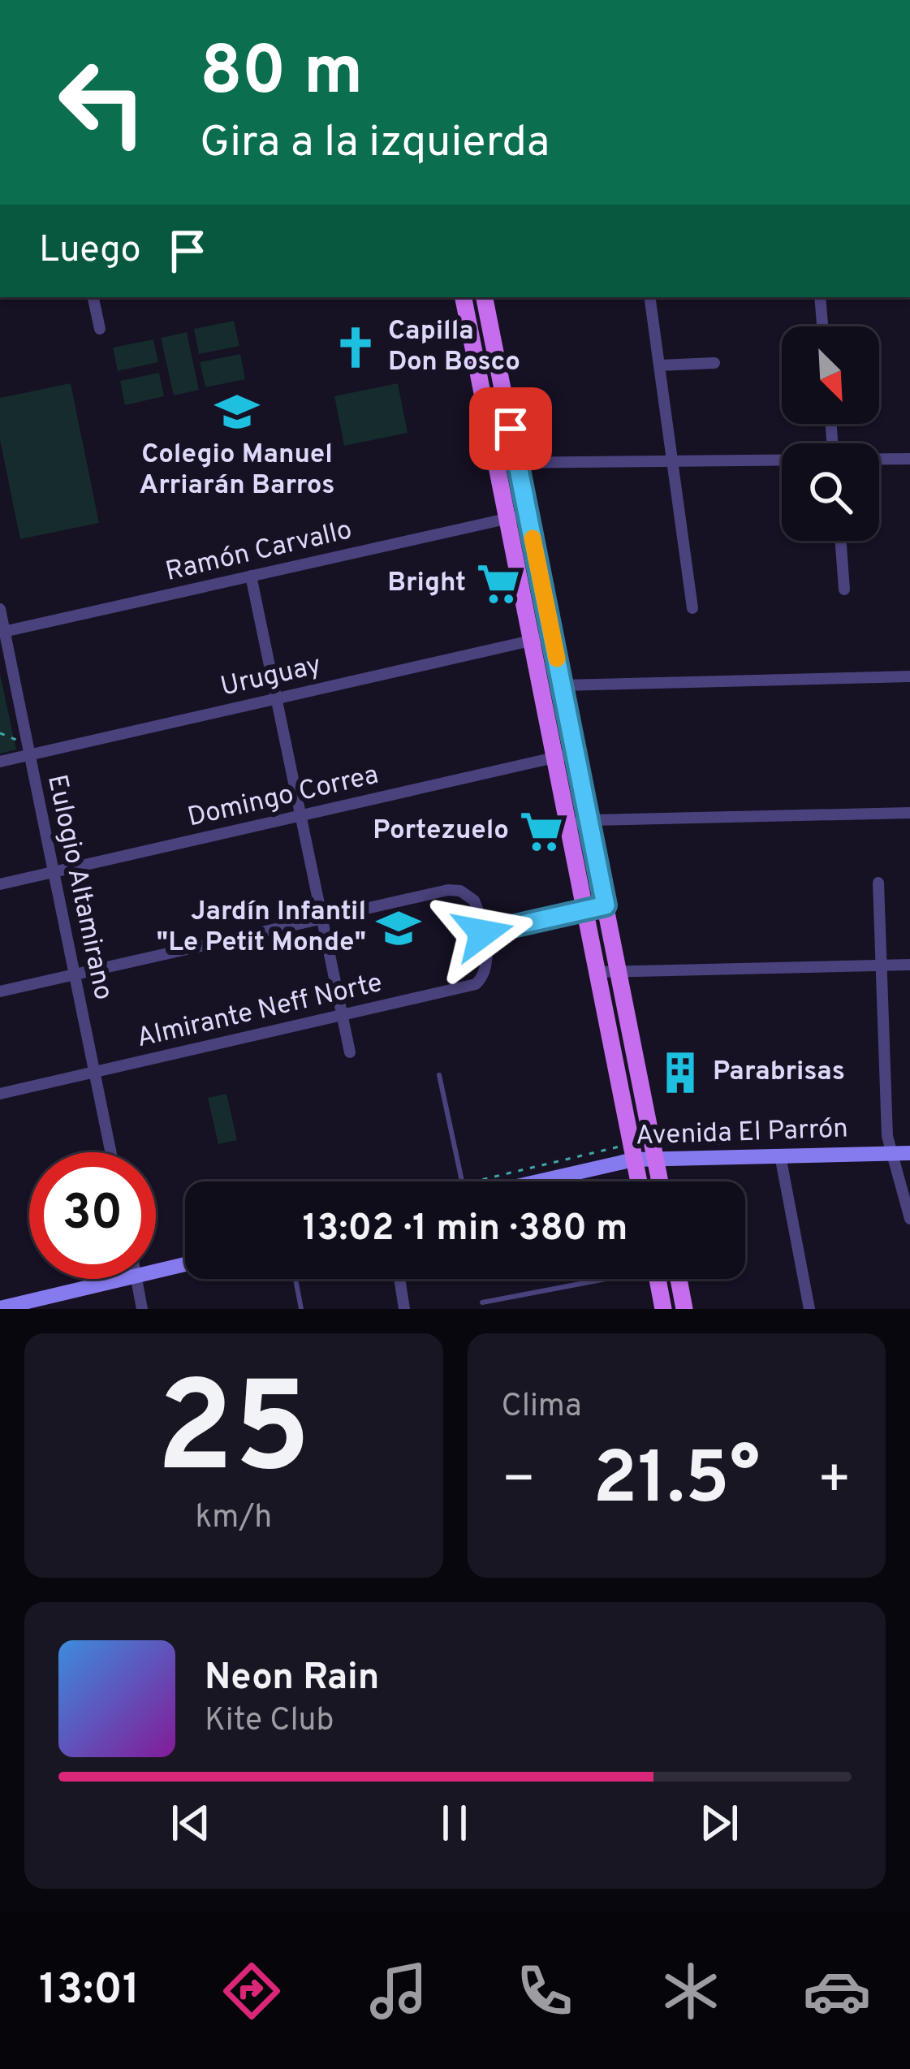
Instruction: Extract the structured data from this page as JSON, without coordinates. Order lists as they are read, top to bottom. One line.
{"streets":{"main road":["Avenida El Parrón"],"street":["Ramón Carvallo","Uruguay","Domingo Correa","Eulogio Altamirano","Almirante Neff Norte"]},"crossings":[["Ramón Carvallo","Eulogio Altamirano"],["Uruguay","Eulogio Altamirano"],["Domingo Correa","Eulogio Altamirano"],["Eulogio Altamirano","Almirante Neff Norte"]],"places":{"church":["Capilla Don Bosco"],"school or university":["Colegio Manuel Arriarán Barros","Jardín Infantil \"Le Petit Monde\""],"supermarket":["Bright","Portezuelo"],"building":["Parabrisas"]},"north":"bottom right","page":{"turn":["80 m","Gira a la izquierda"],"then":"Luego","limit":"30","trip":"13:02 · 1 min · 380 m","tile":[["25","km/h"],"Clima"],"heat":["−","21.5°","+"],"song":["Neon Rain","Kite Club"],"tabs":"13:01"}}
